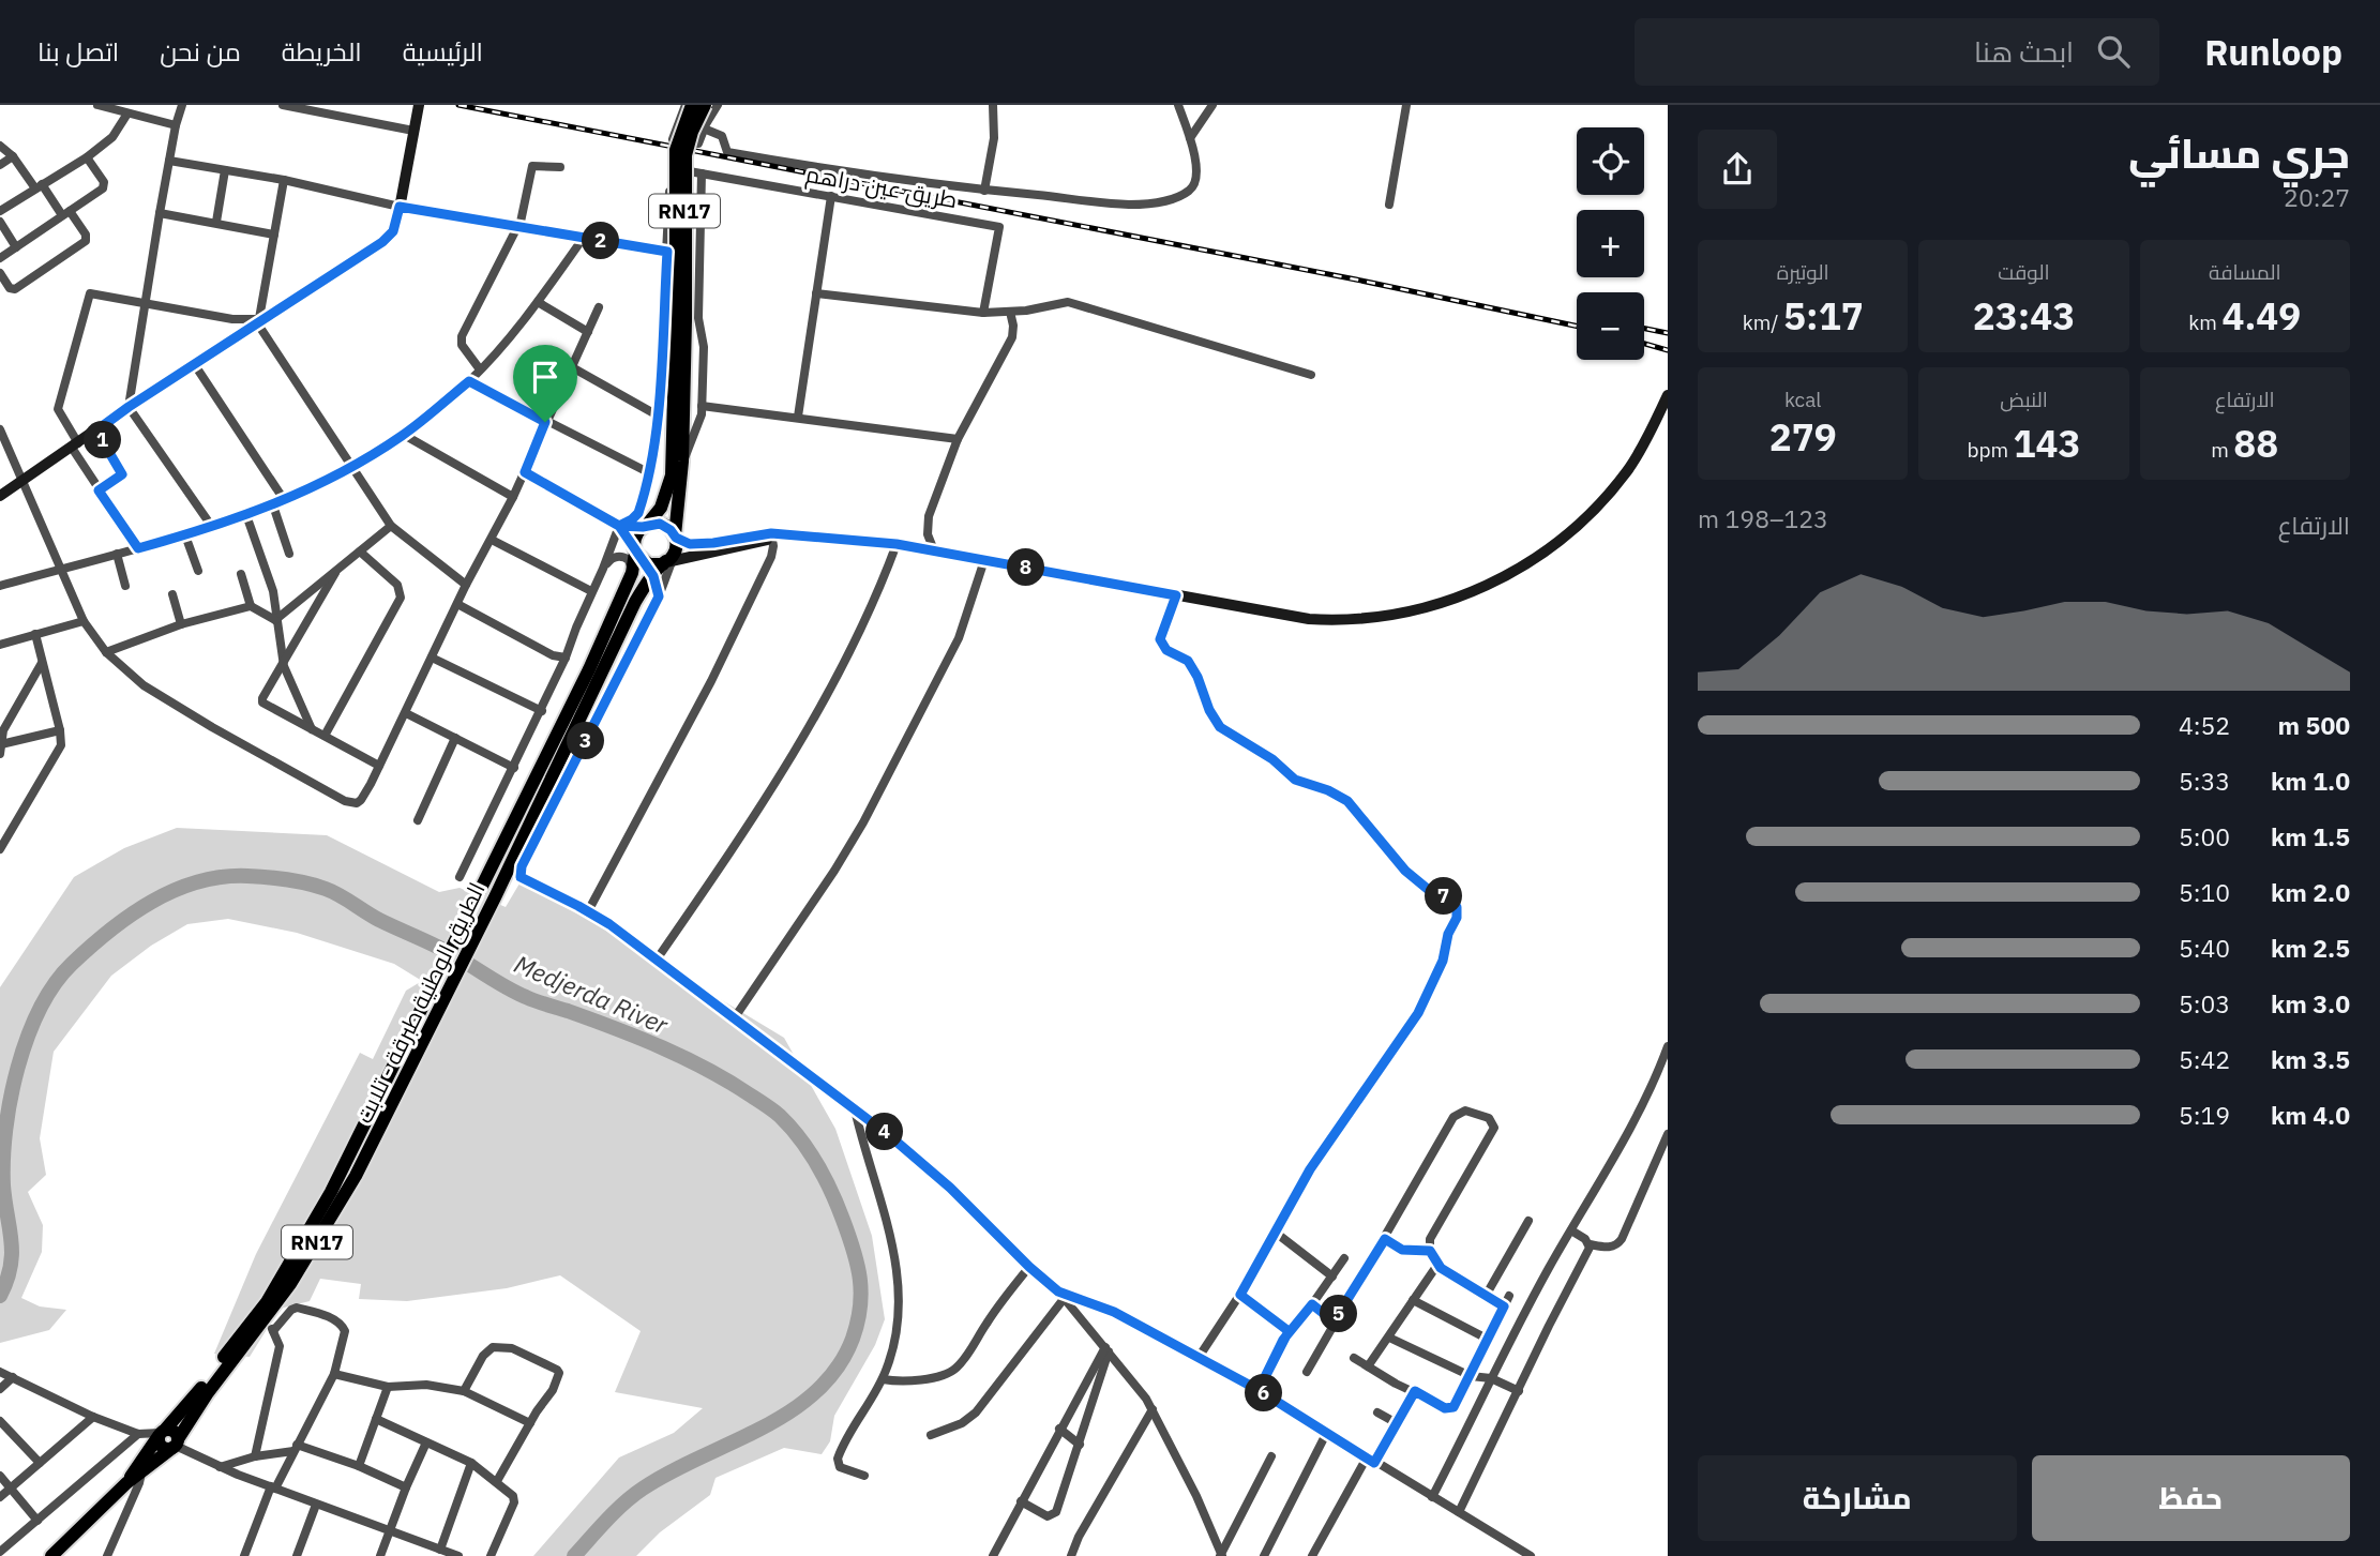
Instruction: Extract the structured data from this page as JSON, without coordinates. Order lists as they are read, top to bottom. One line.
{"streets":{"main road":["RN17","الطريق الوطنية طبرقة - تلابت"],"street":["طريق عين دراهم"]},"crossings":[["RN17","الطريق الوطنية طبرقة - تلابت"]],"water":["Medjerda River"],"page":{"header":"Runloop","search":"ابحث هنا","nav":["الرئيسية","الخريطة","من نحن","اتصل بنا"],"heading":["جري مسائي","20:27"],"map_buttons":["+","−"],"pins":["2","1","8","3","7","4","5","6"],"stats":[["المسافة","4.49 km"],["الوقت","23:43"],["الوتيرة","5:17 /km"],["الارتفاع","88 m"],["النبض","143 bpm"],["kcal","279"]],"chart":["الارتفاع","123–198 m"],"list":[{"name":"500 m","note":"4:52"},{"name":"1.0 km","note":"5:33"},{"name":"1.5 km","note":"5:00"},{"name":"2.0 km","note":"5:10"},{"name":"2.5 km","note":"5:40"},{"name":"3.0 km","note":"5:03"},{"name":"3.5 km","note":"5:42"},{"name":"4.0 km","note":"5:19"}],"buttons":["حفظ","مشاركة"]}}
